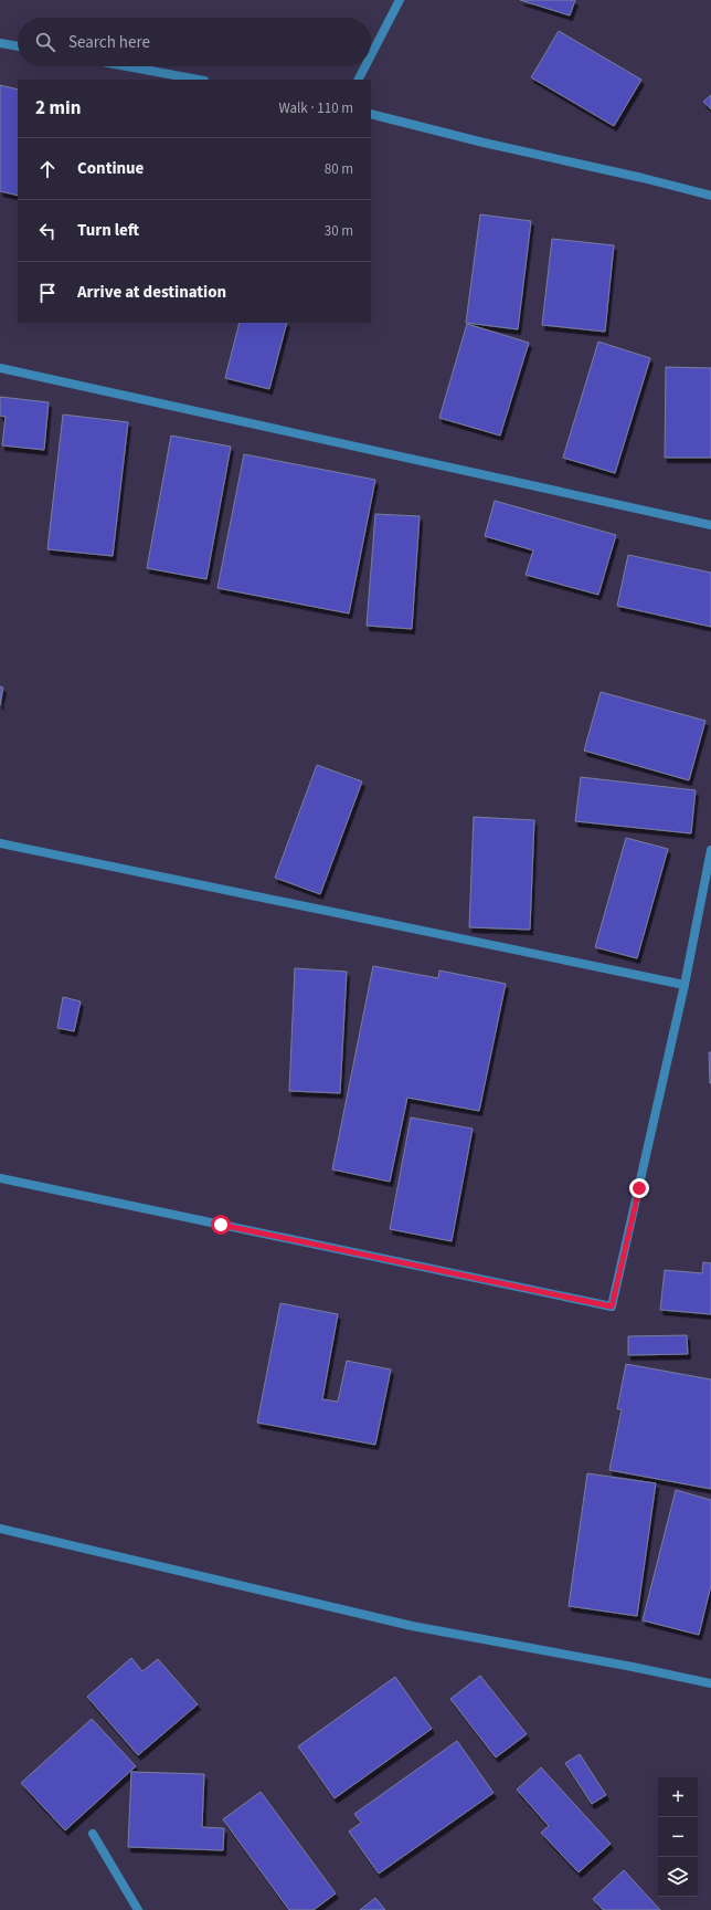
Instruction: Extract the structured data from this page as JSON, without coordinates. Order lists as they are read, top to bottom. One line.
{"page":{"search":"Search here","heading":["2 min","Walk · 110 m"],"list":[["Continue","80 m"],["Turn left","30 m"],"Arrive at destination"],"map_buttons":["+","−"]}}
